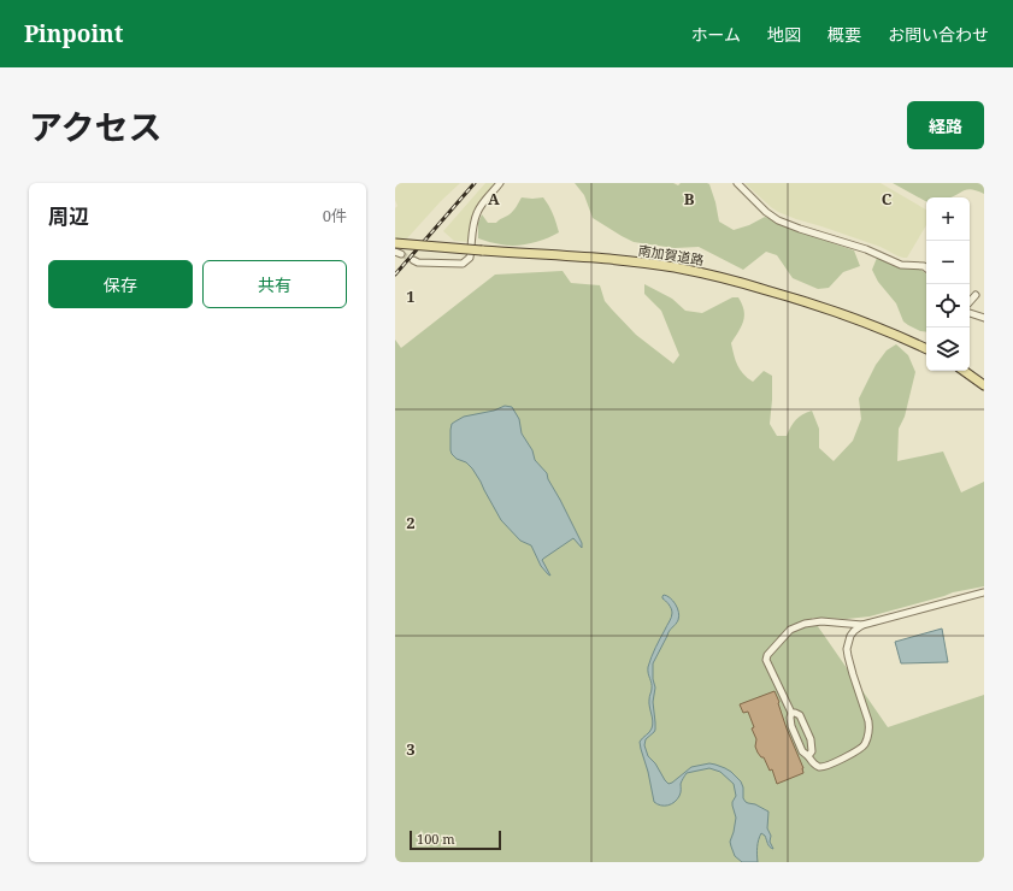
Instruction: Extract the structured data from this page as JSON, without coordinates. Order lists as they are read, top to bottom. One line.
{"streets":{"main road":["南加賀道路"]},"scale_bar":"100 m","page":{"header":"Pinpoint","nav":["ホーム","地図","概要","お問い合わせ"],"title":"アクセス","buttons":["経路",["保存","共有"]],"heading":["周辺","0件"],"map_buttons":["+","−"],"scale":"100 m"},"grid":{"columns":["A","B","C"],"rows":["1","2","3"]}}
